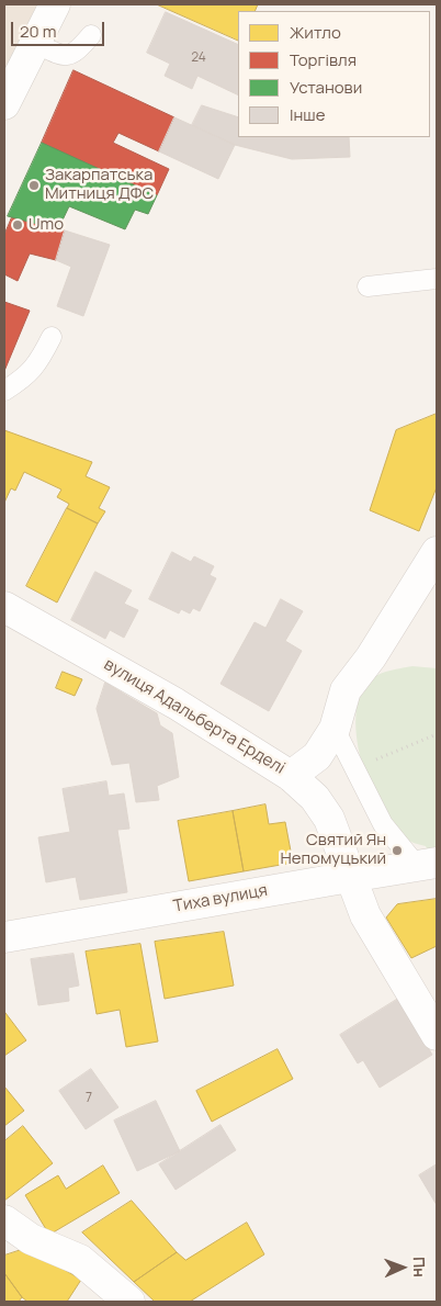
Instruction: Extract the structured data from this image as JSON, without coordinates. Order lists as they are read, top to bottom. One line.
{"streets":{"street":["вулиця Адальберта Ерделі","Тиха вулиця"]},"places":["Закарпатська Митниця ДФС","Umo","Святий Ян Непомуцький"],"house_numbers":["24","7"],"legend":["Житло","Торгівля","Установи","Інше"],"scale_bar":"20 m","north":"right"}
